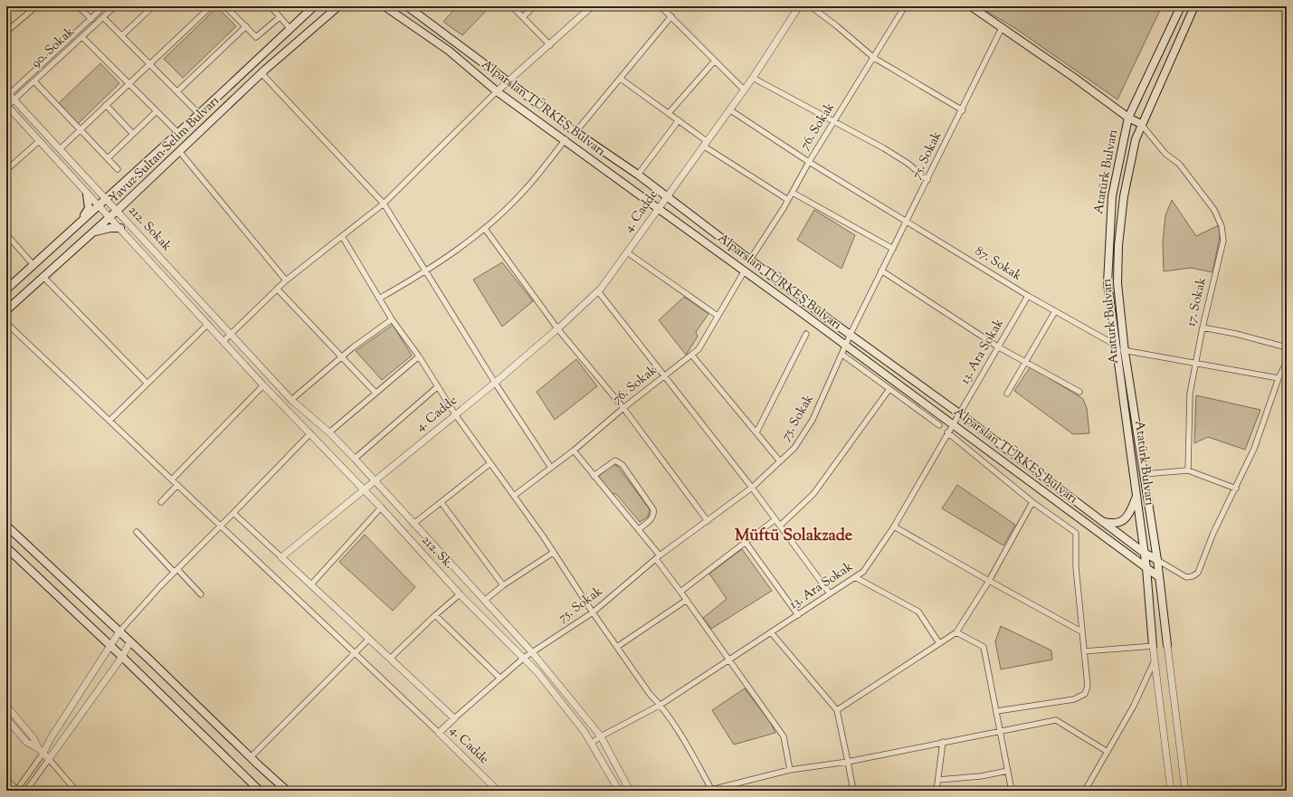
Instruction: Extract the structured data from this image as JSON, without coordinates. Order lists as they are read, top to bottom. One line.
{"streets":{"main road":["Alparslan TÜRKEŞ Bulvarı","Yavuz Sultan Selim Bulvarı","Atatürk Bulvarı","Ataturk Bulvarı"],"street":["90. Sokak","76. Sokak","75. Sokak","4. Cadde","212. Sokak","87. Sokak","17. Sokak","13. Ara Sokak","212. Sk."]},"crossings":[["90. Sokak","212. Sokak"],["90. Sokak","212. Sk."],["Alparslan TÜRKEŞ Bulvarı","76. Sokak"],["Alparslan TÜRKEŞ Bulvarı","75. Sokak"],["Alparslan TÜRKEŞ Bulvarı","Atatürk Bulvarı"],["Alparslan TÜRKEŞ Bulvarı","4. Cadde"],["Alparslan TÜRKEŞ Bulvarı","Ataturk Bulvarı"],["Alparslan TÜRKEŞ Bulvarı","13. Ara Sokak"],["76. Sokak","87. Sokak"],["Yavuz Sultan Selim Bulvarı","212. Sokak"],["Yavuz Sultan Selim Bulvarı","212. Sk."],["75. Sokak","4. Cadde"],["75. Sokak","212. Sokak"],["75. Sokak","87. Sokak"],["75. Sokak","212. Sk."],["Atatürk Bulvarı","87. Sokak"],["4. Cadde","212. Sokak"],["4. Cadde","87. Sokak"],["4. Cadde","212. Sk."],["212. Sokak","13. Ara Sokak"],["87. Sokak","17. Sokak"],["87. Sokak","Ataturk Bulvarı"],["87. Sokak","13. Ara Sokak"],["17. Sokak","Ataturk Bulvarı"],["13. Ara Sokak","212. Sk."]],"districts":["Müftü Solakzade"]}
